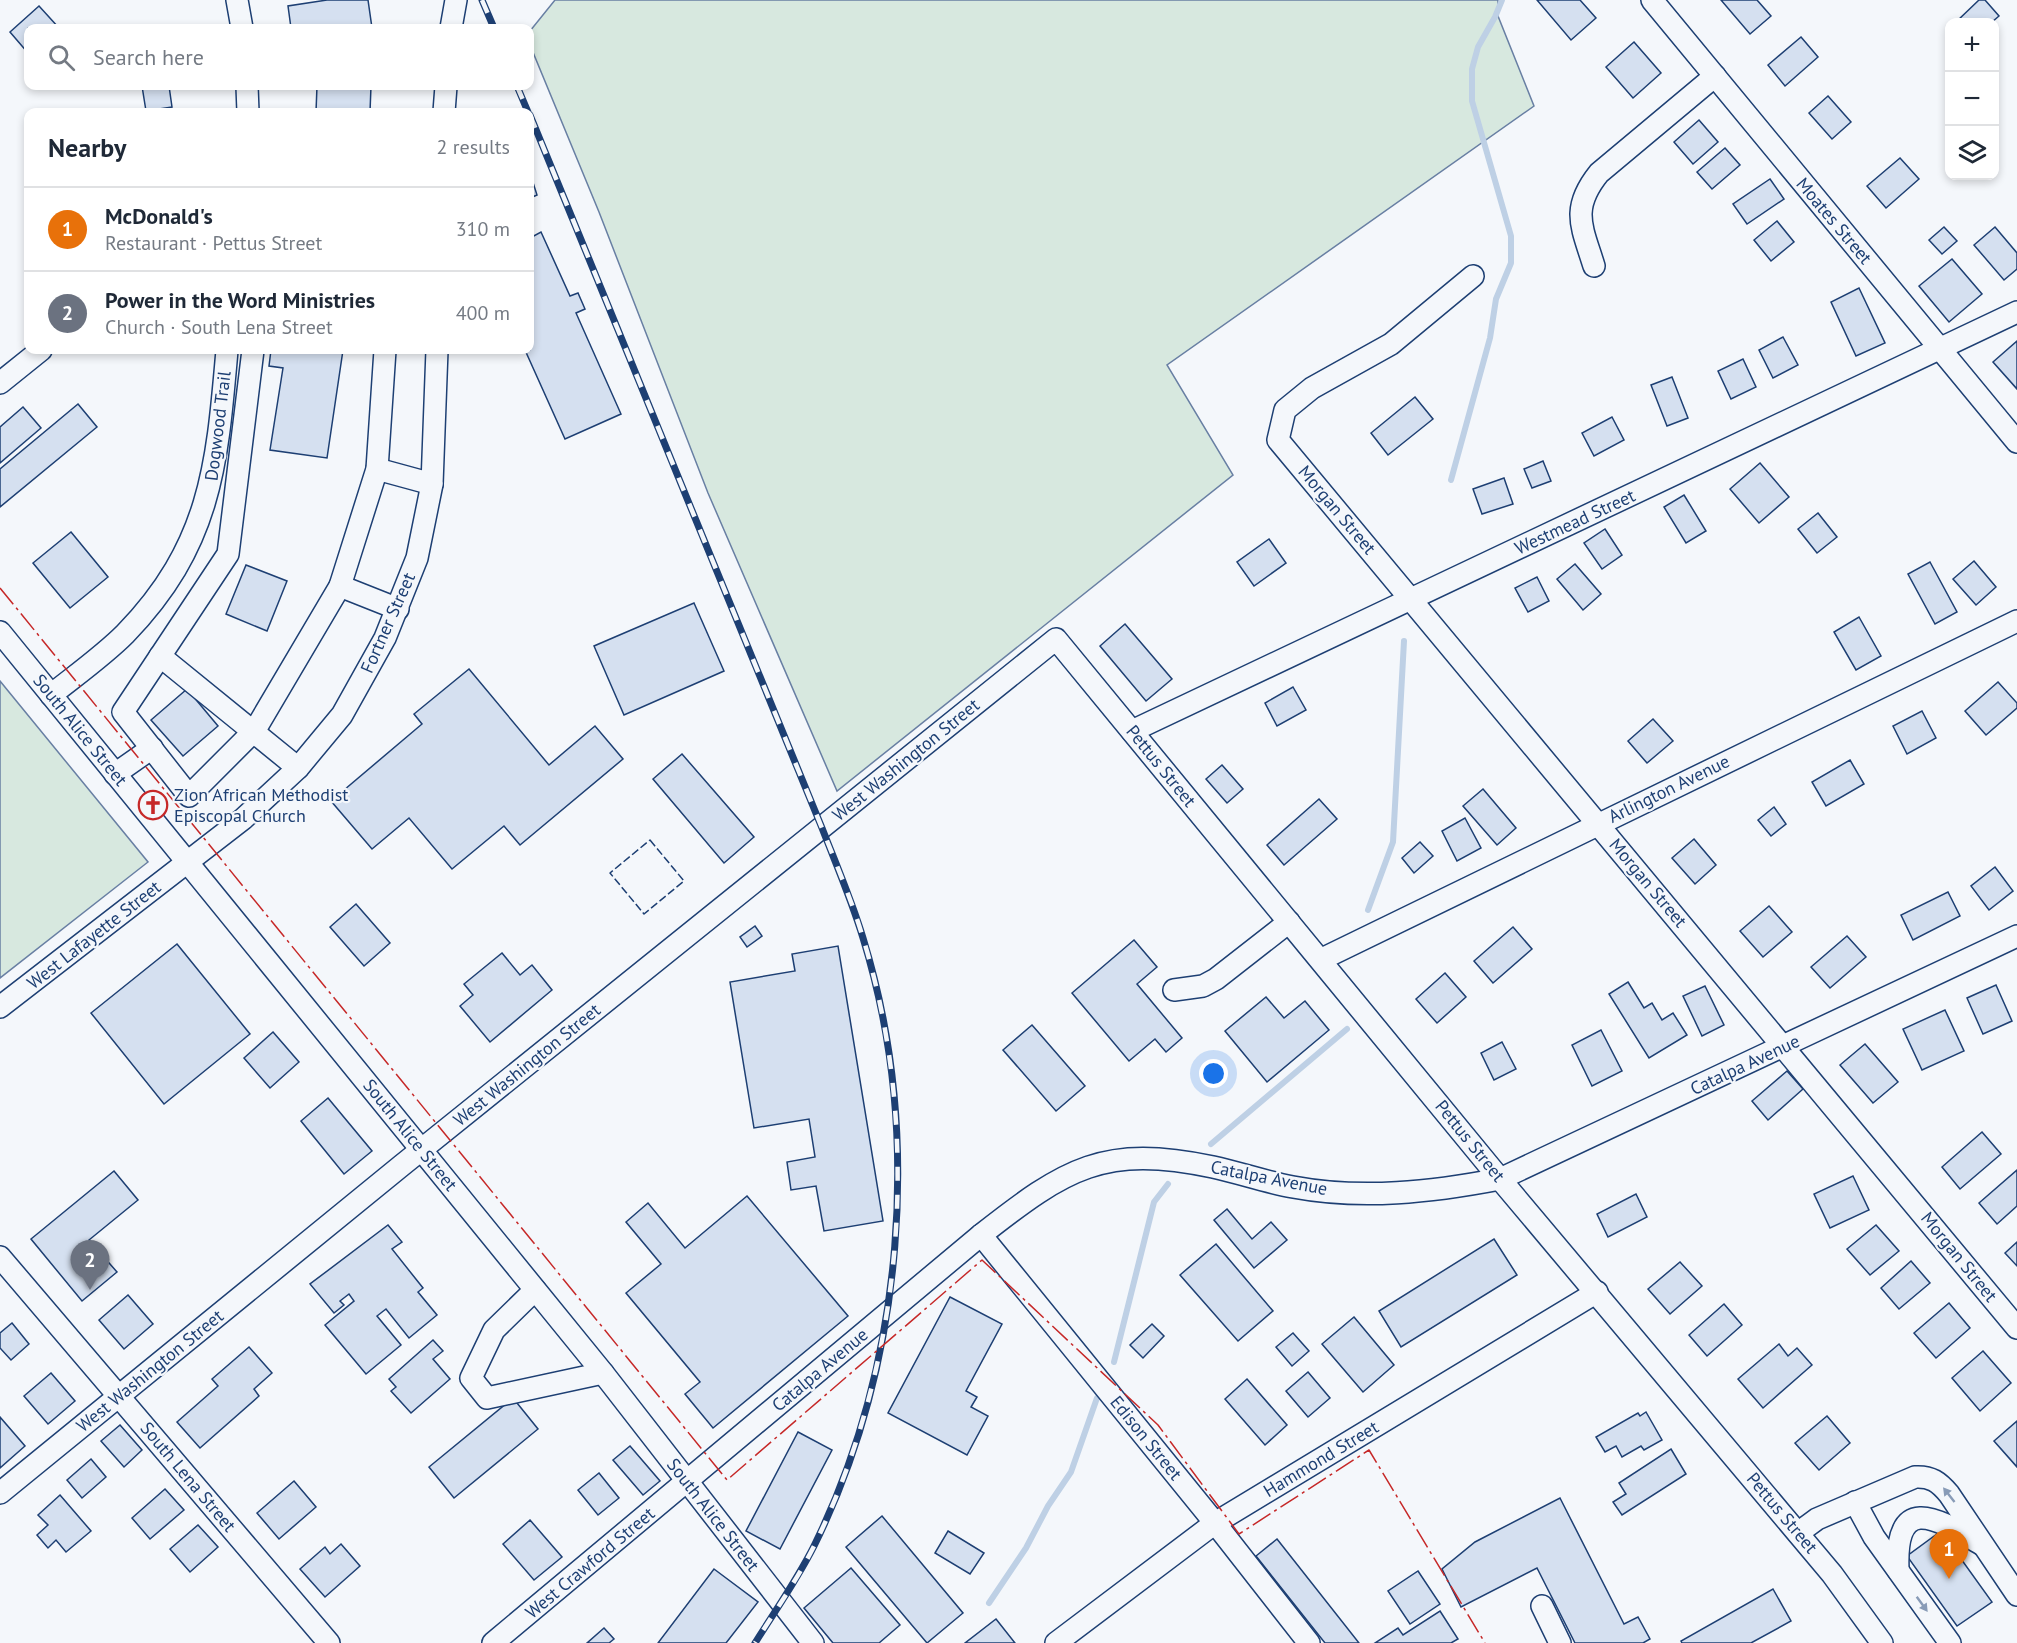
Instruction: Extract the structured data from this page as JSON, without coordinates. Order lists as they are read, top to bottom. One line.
{"streets":{"street":["Moates Street","Dogwood Trail","Morgan Street","Westmead Street","Fortner Street","South Alice Street","West Washington Street","Pettus Street","Arlington Avenue","West Lafayette Street","Catalpa Avenue","Edison Street","Hammond Street","South Lena Street","West Crawford Street"]},"crossings":[["Moates Street","Westmead Street"],["Dogwood Trail","South Alice Street"],["Morgan Street","Westmead Street"],["Morgan Street","Arlington Avenue"],["Morgan Street","Catalpa Avenue"],["Westmead Street","Pettus Street"],["Fortner Street","South Alice Street"],["Fortner Street","West Lafayette Street"],["South Alice Street","West Washington Street"],["South Alice Street","West Lafayette Street"],["South Alice Street","Catalpa Avenue"],["South Alice Street","West Crawford Street"],["West Washington Street","Pettus Street"],["West Washington Street","South Lena Street"],["Pettus Street","Arlington Avenue"],["Pettus Street","Catalpa Avenue"],["Pettus Street","Hammond Street"],["Catalpa Avenue","Edison Street"],["Catalpa Avenue","West Crawford Street"],["Edison Street","Hammond Street"]],"places":{"church":["Zion African Methodist Episcopal Church"]},"page":{"map_buttons":["+","−"],"search":"Search here","heading":["Nearby","2 results"],"list":[{"mark":"1","name":"McDonald's","note":"Restaurant · Pettus Street","value":"310 m"},{"mark":"2","name":"Power in the Word Ministries","note":"Church · South Lena Street","value":"400 m"}],"pins":["2","1"]}}
